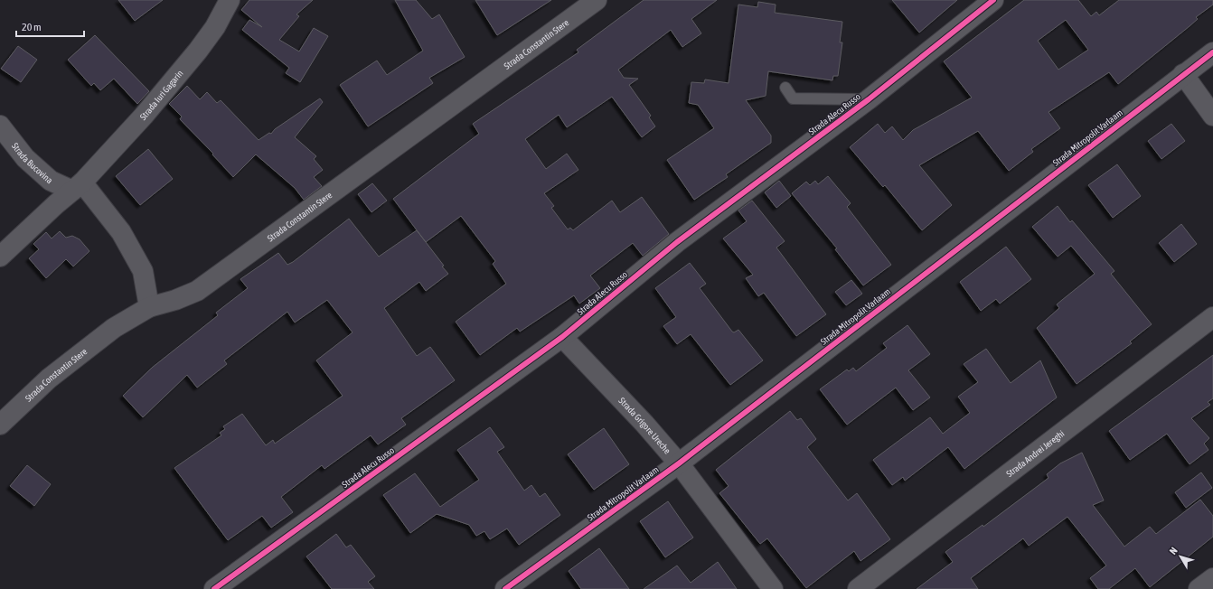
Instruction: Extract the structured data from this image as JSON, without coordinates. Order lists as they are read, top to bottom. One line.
{"streets":{"street":["Strada Constantin Stere","Strada Iuri Gagarin","Strada Alecu Russo","Strada Mitropolit Varlaam","Strada Bucovina","Strada Grigore Ureche","Strada Andrei Jereghi"]},"crossings":[["Strada Iuri Gagarin","Strada Bucovina"],["Strada Alecu Russo","Strada Grigore Ureche"],["Strada Mitropolit Varlaam","Strada Grigore Ureche"]],"scale_bar":"20 m","north":"top left"}
